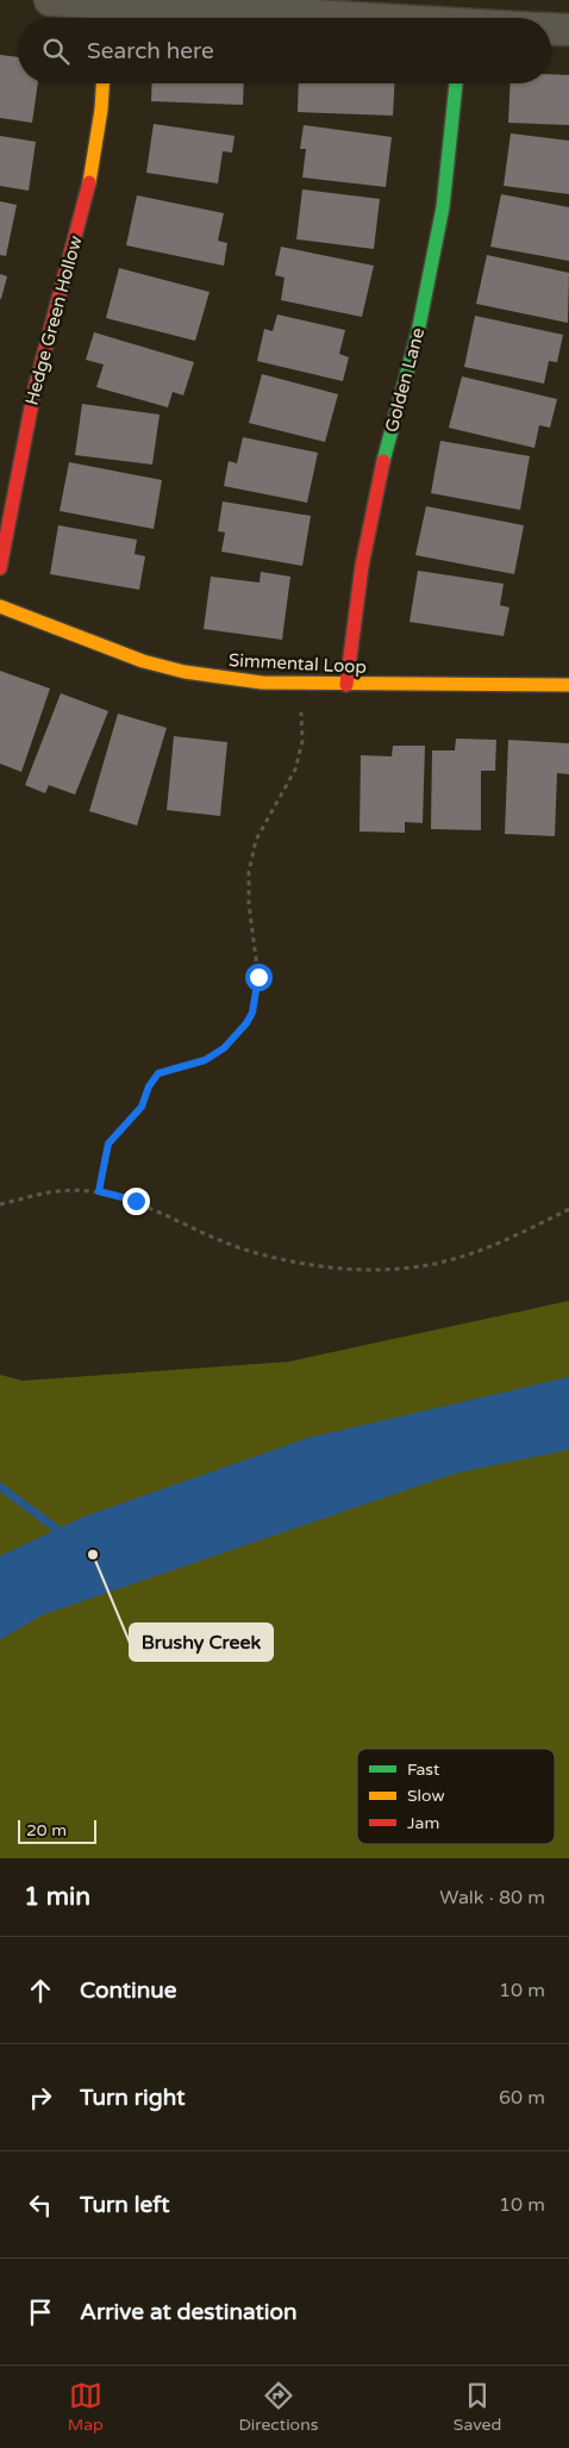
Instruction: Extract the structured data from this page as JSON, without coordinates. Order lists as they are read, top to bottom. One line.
{"streets":{"street":["Hedge Green Hollow","Golden Lane","Simmental Loop"]},"crossings":[["Golden Lane","Simmental Loop"]],"places":["Brushy Creek"],"legend":["Fast","Slow","Jam"],"scale_bar":"20 m","page":{"search":"Search here","scale":"20 m","heading":["1 min","Walk · 80 m"],"list":[["Continue","10 m"],["Turn right","60 m"],["Turn left","10 m"],"Arrive at destination"],"nav":["Map","Directions","Saved"]}}
